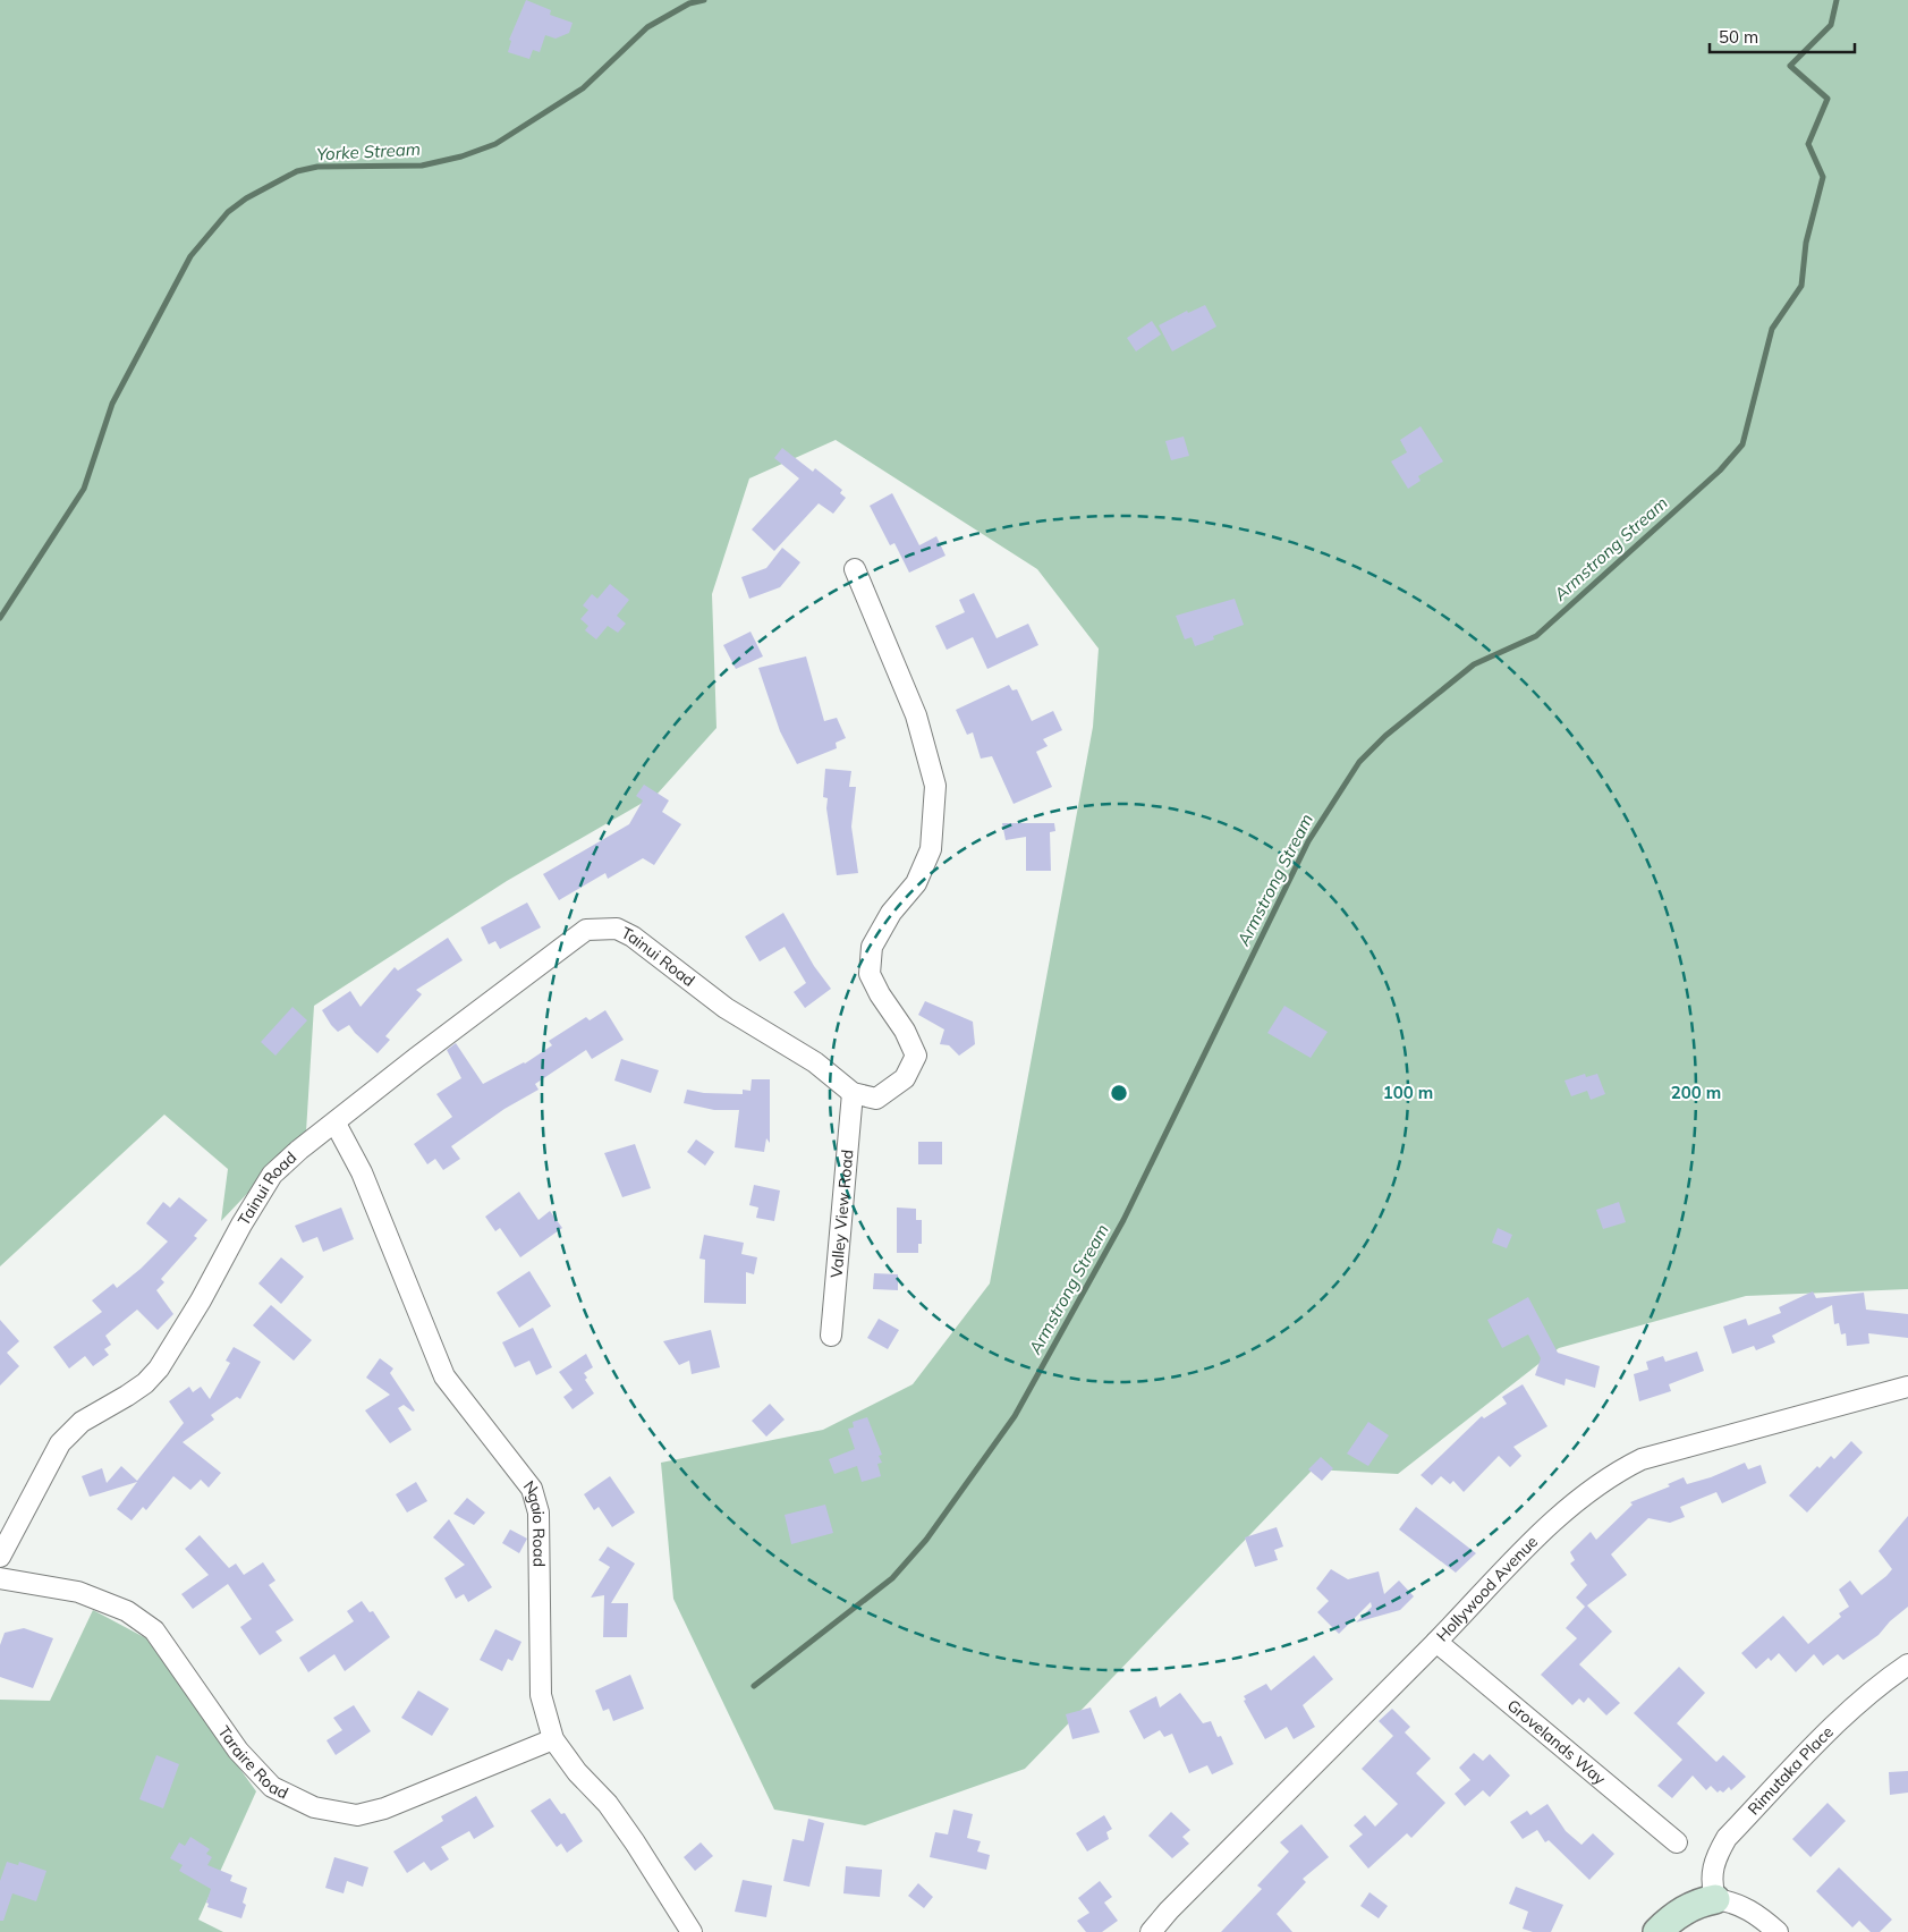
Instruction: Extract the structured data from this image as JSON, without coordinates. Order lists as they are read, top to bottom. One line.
{"streets":{"street":["Tainui Road","Valley View Road","Ngaio Road","Hollywood Avenue","Grovelands Way","Taraire Road","Rimutaka Place"]},"crossings":[["Tainui Road","Valley View Road"],["Tainui Road","Ngaio Road"],["Ngaio Road","Taraire Road"],["Hollywood Avenue","Grovelands Way"]],"water":["Yorke Stream","Armstrong Stream"],"scale_bar":"50 m","rings":["100 m","200 m"]}
